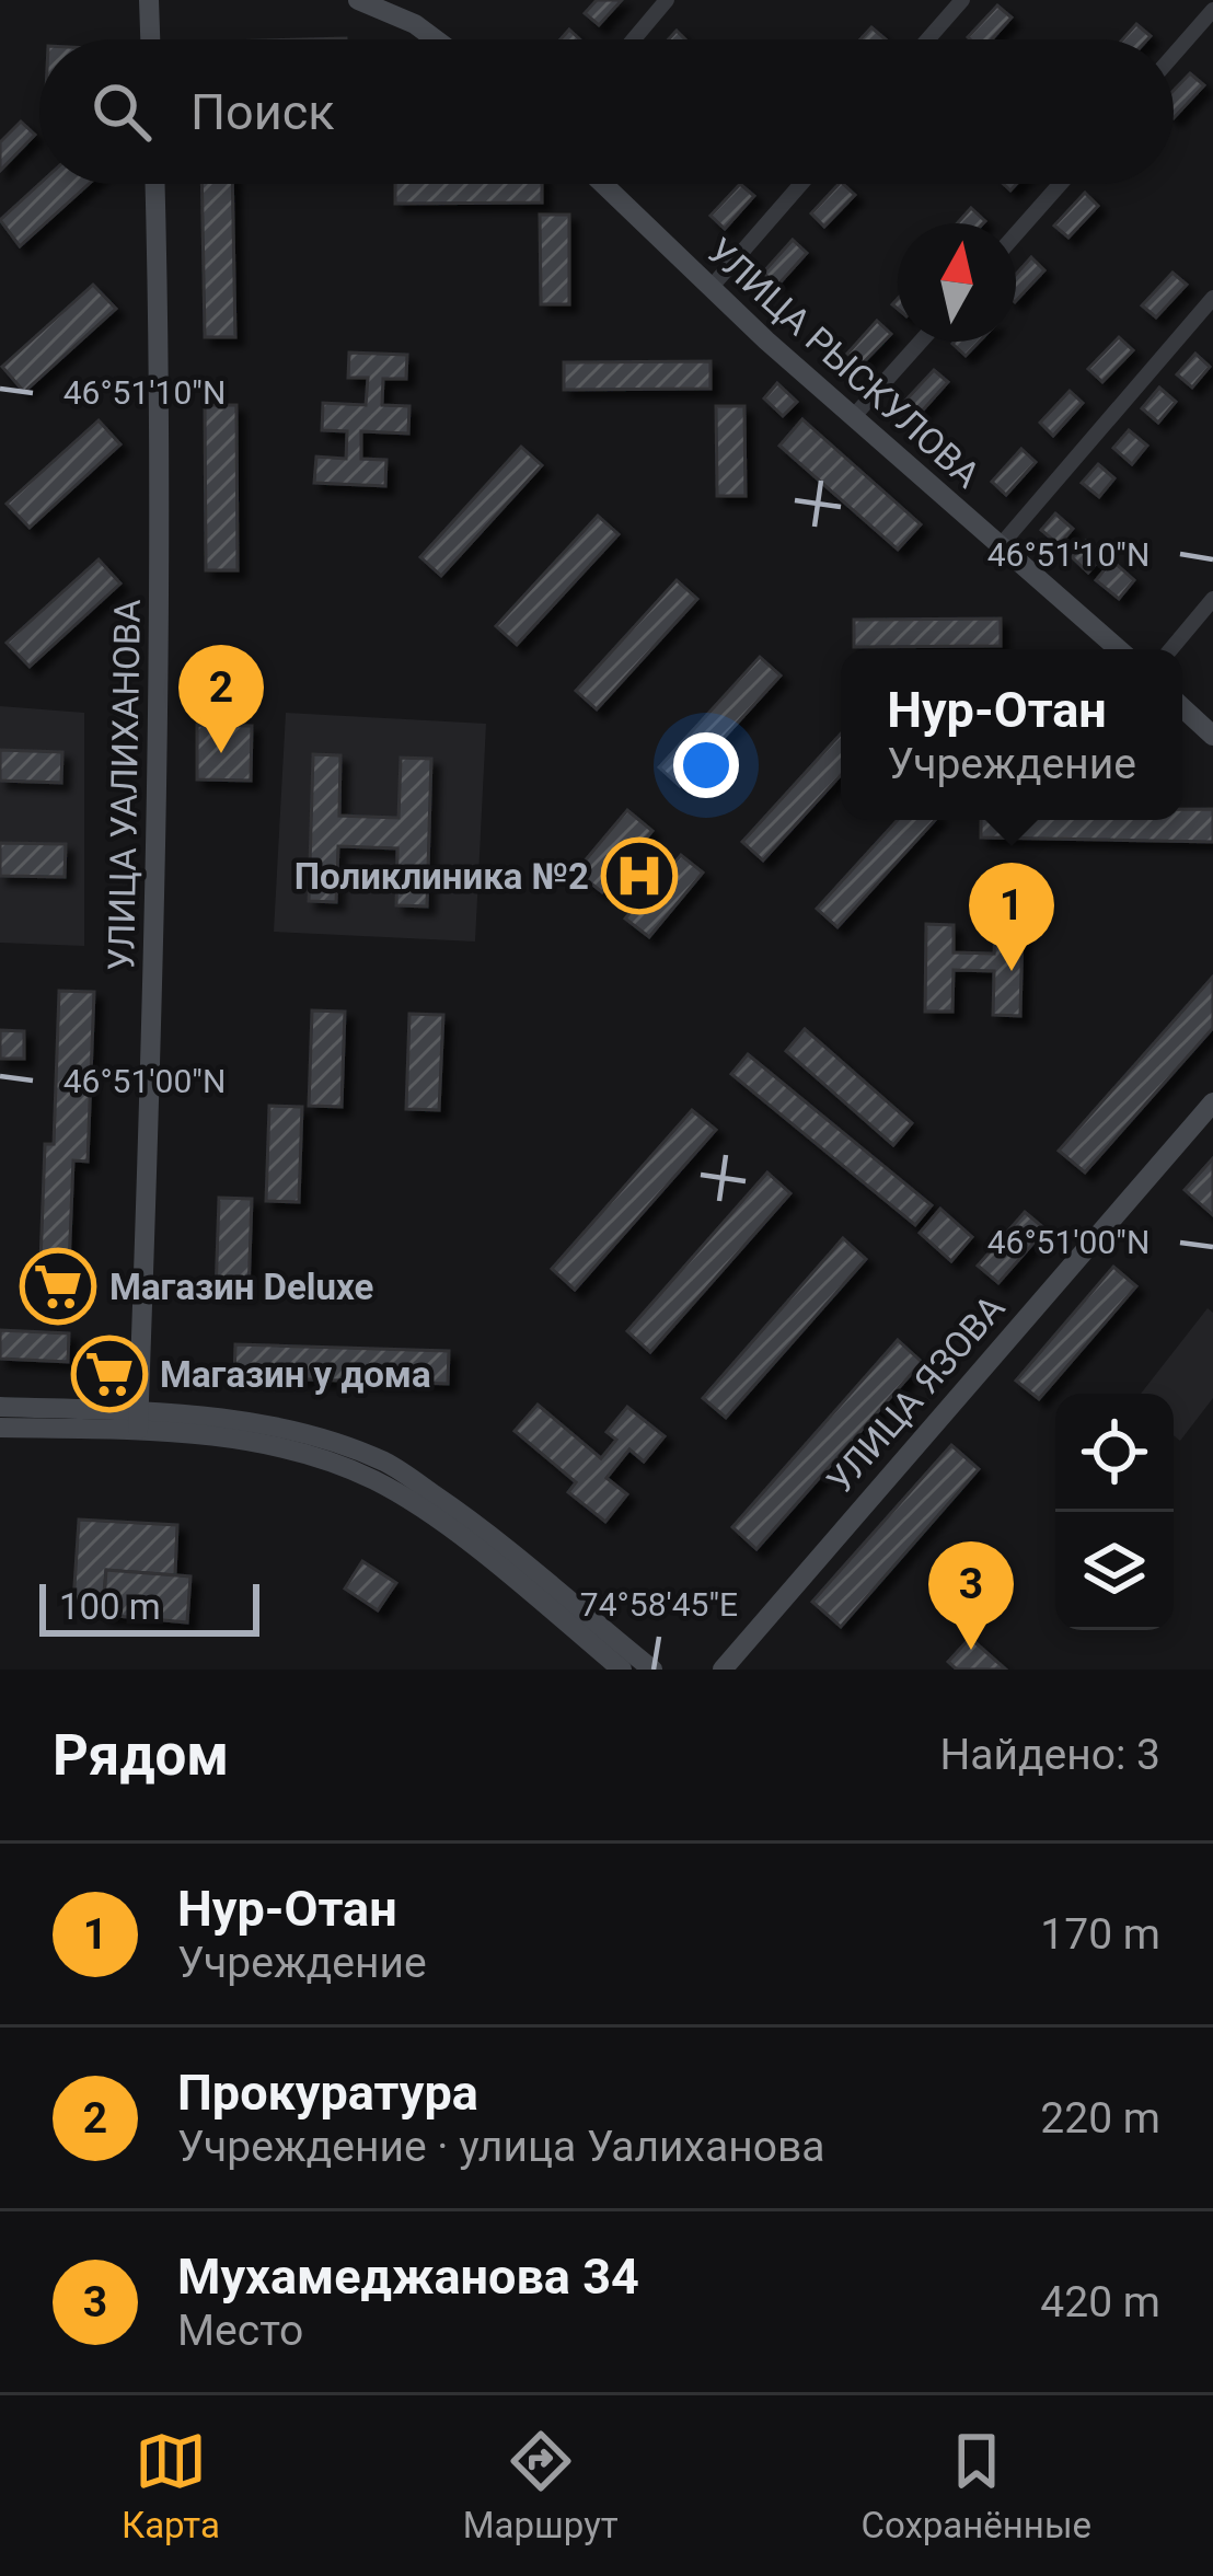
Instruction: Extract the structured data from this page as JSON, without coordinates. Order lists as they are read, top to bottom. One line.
{"streets":{"street":["УЛИЦА РЫСКУЛОВА","УЛИЦА УАЛИХАНОВА","УЛИЦА ЯЗОВА"]},"places":{"hospital":["Поликлиника №2"],"supermarket":["Магазин Deluxe","Магазин у дома"]},"scale_bar":"100 m","north":"top","page":{"search":"Поиск","pins":["2","1","3"],"popup":["Нур-Отан","Учреждение"],"scale":"100 m","heading":["Рядом","Найдено: 3"],"list":[{"mark":"1","name":"Нур-Отан","note":"Учреждение","value":"170 m"},{"mark":"2","name":"Прокуратура","note":"Учреждение · улица Уалиханова","value":"220 m"},{"mark":"3","name":"Мухамеджанова 34","note":"Место","value":"420 m"}],"nav":["Карта","Маршрут","Сохранённые"]},"coordinates":["46°51'10\"N","46°51'00\"N","74°58'45\"E"]}
